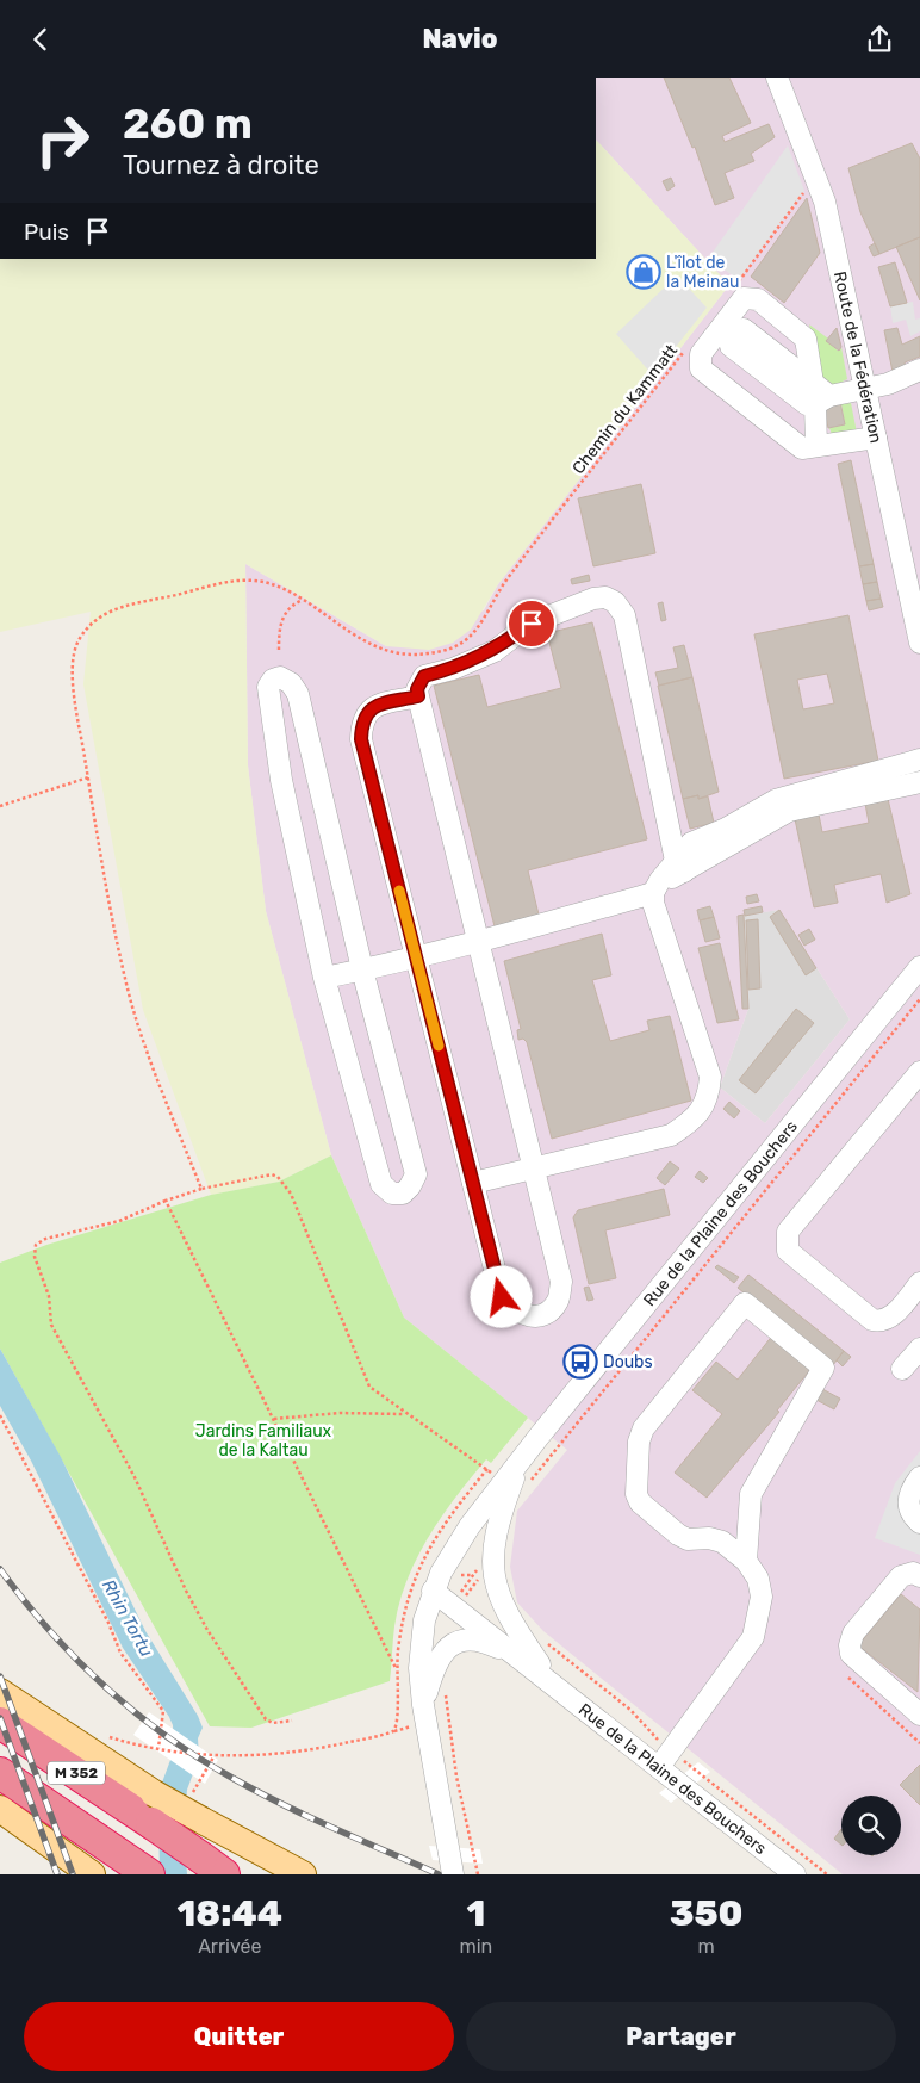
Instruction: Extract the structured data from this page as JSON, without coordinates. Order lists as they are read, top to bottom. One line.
{"streets":{"highway":["M 352"],"street":["Route de la Fédération","Rue de la Plaine des Bouchers"],"path":["Chemin du Kammatt"]},"water":["Rhin Tortu"],"parks":["Jardins Familiaux de la Kaltau"],"places":{"shop":["L'îlot de la Meinau"],"bus stop":["Doubs"]},"page":{"header":"Navio","turn":["260 m","Tournez à droite"],"then":"Puis","eta":["18:44","Arrivée","1","min","350","m"],"buttons":["Quitter","Partager"]}}
